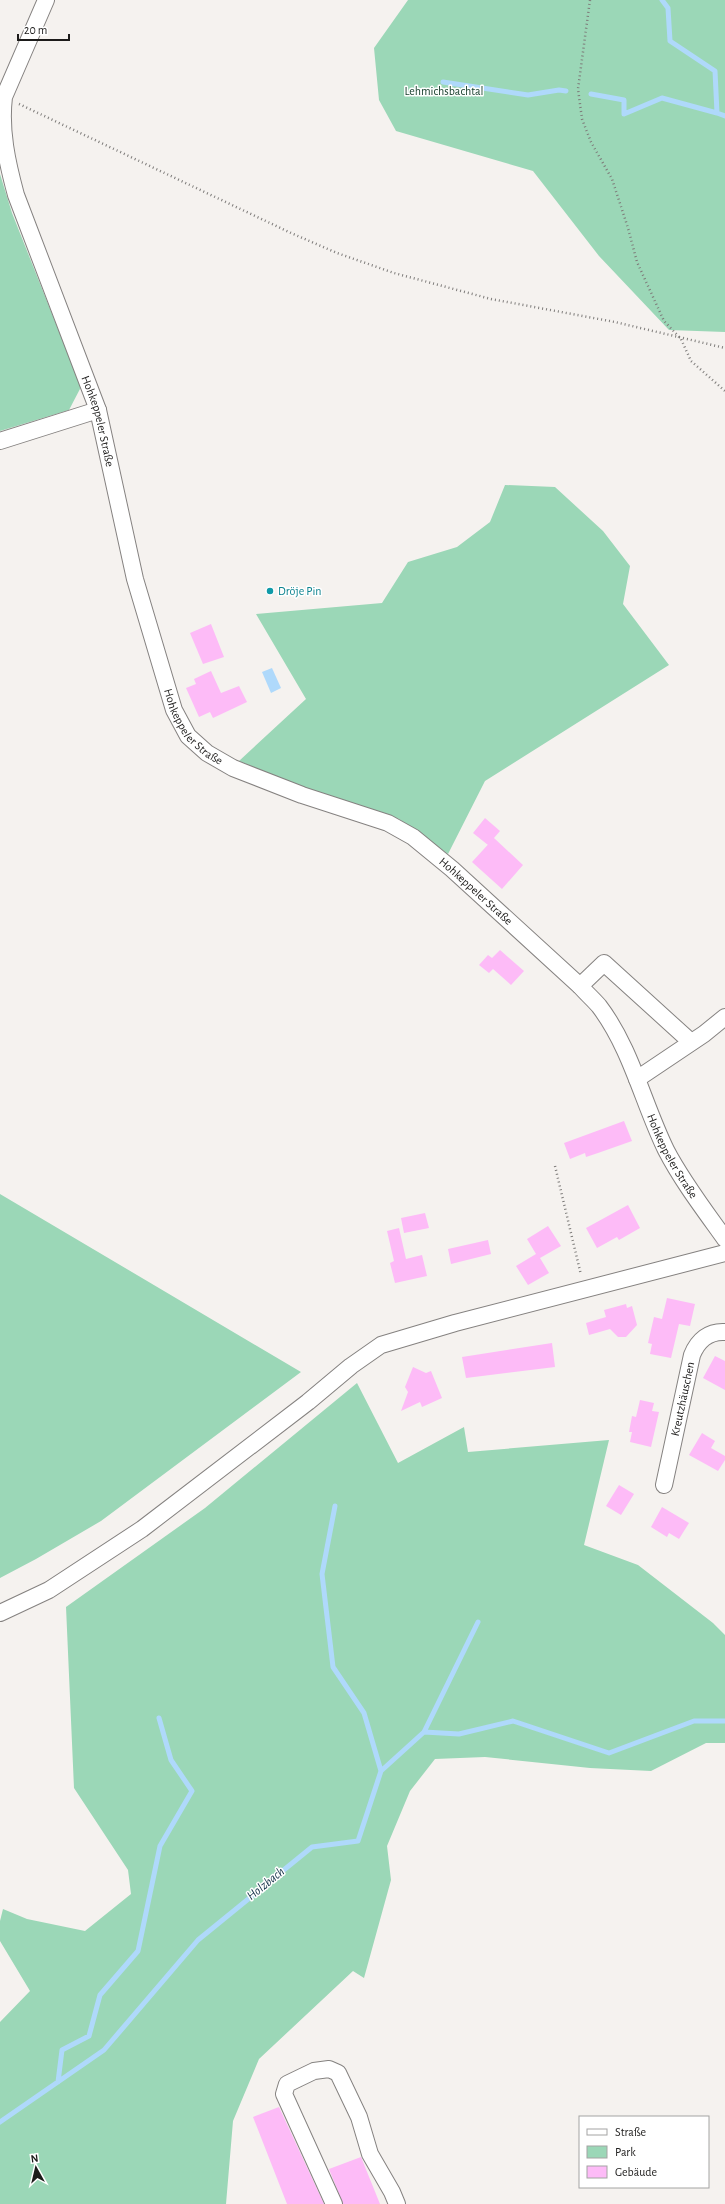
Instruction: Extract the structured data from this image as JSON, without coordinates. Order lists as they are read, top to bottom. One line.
{"streets":{"street":["Hohkeppeler Straße","Kreutzhäuschen"]},"water":["Holzbach"],"parks":["Lehmichsbachtal"],"places":["Dröje Pin"],"legend":["Straße","Park","Gebäude"],"scale_bar":"20 m","north":"top"}
